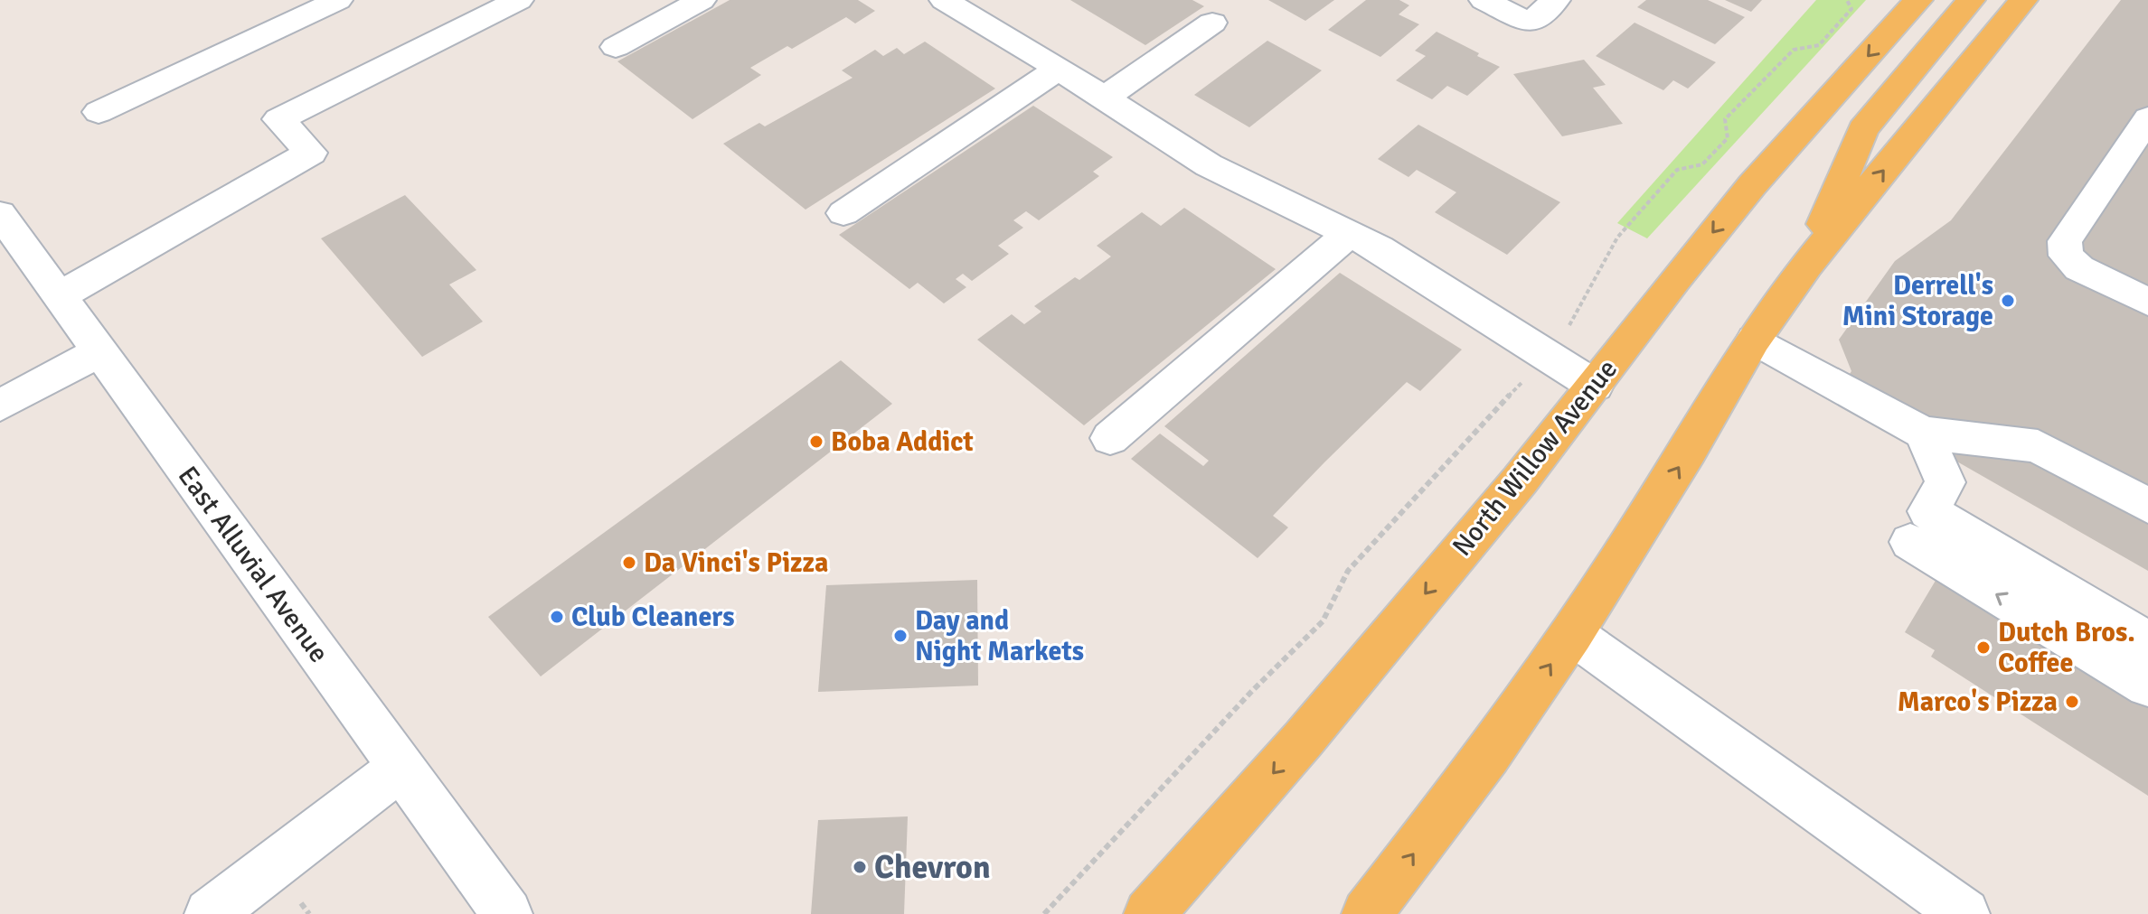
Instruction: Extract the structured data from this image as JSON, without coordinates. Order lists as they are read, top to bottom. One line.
{"streets":{"main road":["North Willow Avenue"],"street":["East Alluvial Avenue"]},"places":["Derrell's Mini Storage","Boba Addict","Da Vinci's Pizza","Club Cleaners","Day and Night Markets","Dutch Bros. Coffee","Marco's Pizza","Chevron"]}
